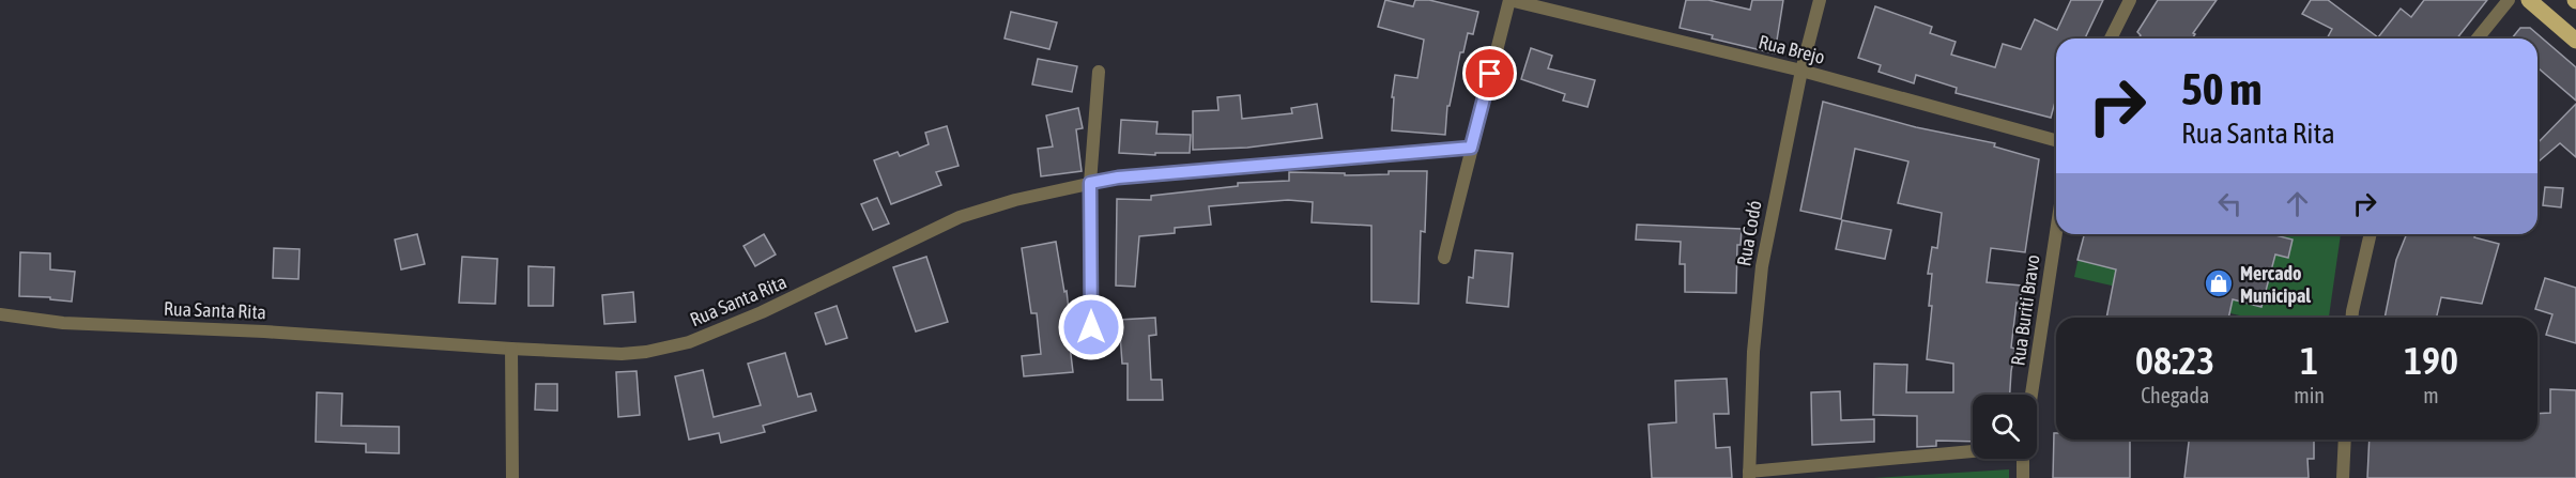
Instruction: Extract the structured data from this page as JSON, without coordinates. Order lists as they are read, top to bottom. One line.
{"streets":{"street":["Rua Brejo","Rua Codó","Rua Santa Rita","Rua Buriti Bravo"]},"crossings":[["Rua Brejo","Rua Codó"]],"places":{"shop":["Mercado Municipal"]},"page":{"turn":["50 m","Rua Santa Rita"],"eta":["08:23","Chegada","1","min","190","m"]}}
